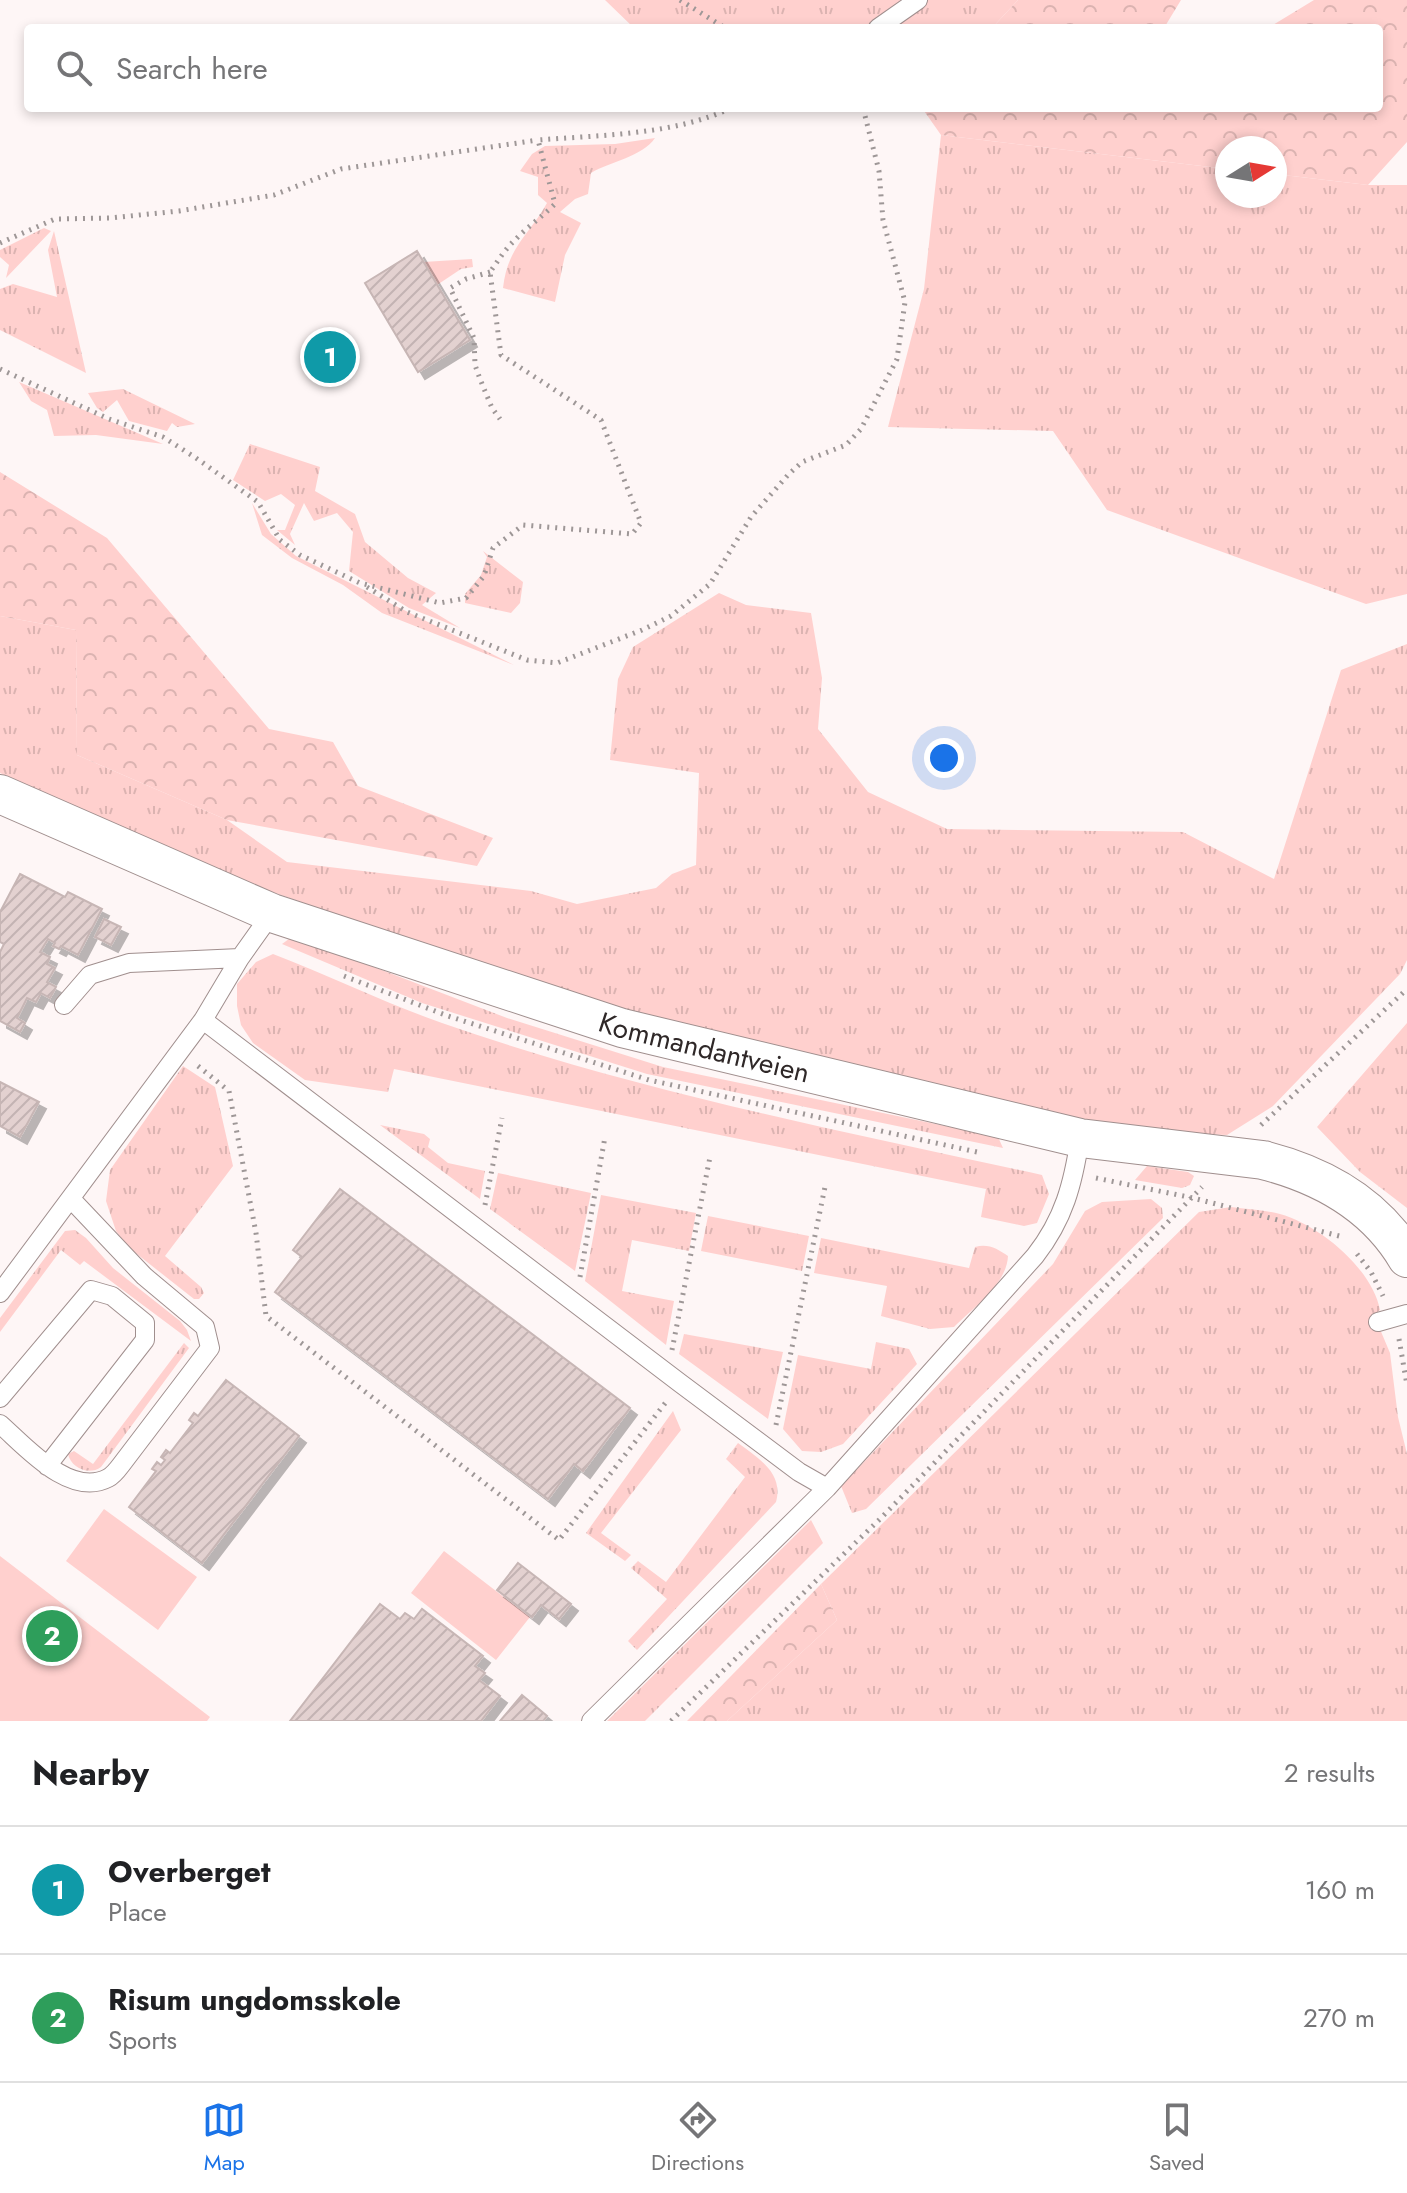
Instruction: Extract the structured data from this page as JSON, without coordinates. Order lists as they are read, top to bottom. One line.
{"streets":{"street":["Kommandantveien"]},"north":"right","page":{"search":"Search here","pins":["1","2"],"heading":["Nearby","2 results"],"list":[{"mark":"1","name":"Overberget","note":"Place","value":"160 m"},{"mark":"2","name":"Risum ungdomsskole","note":"Sports","value":"270 m"}],"nav":["Map","Directions","Saved"]}}
